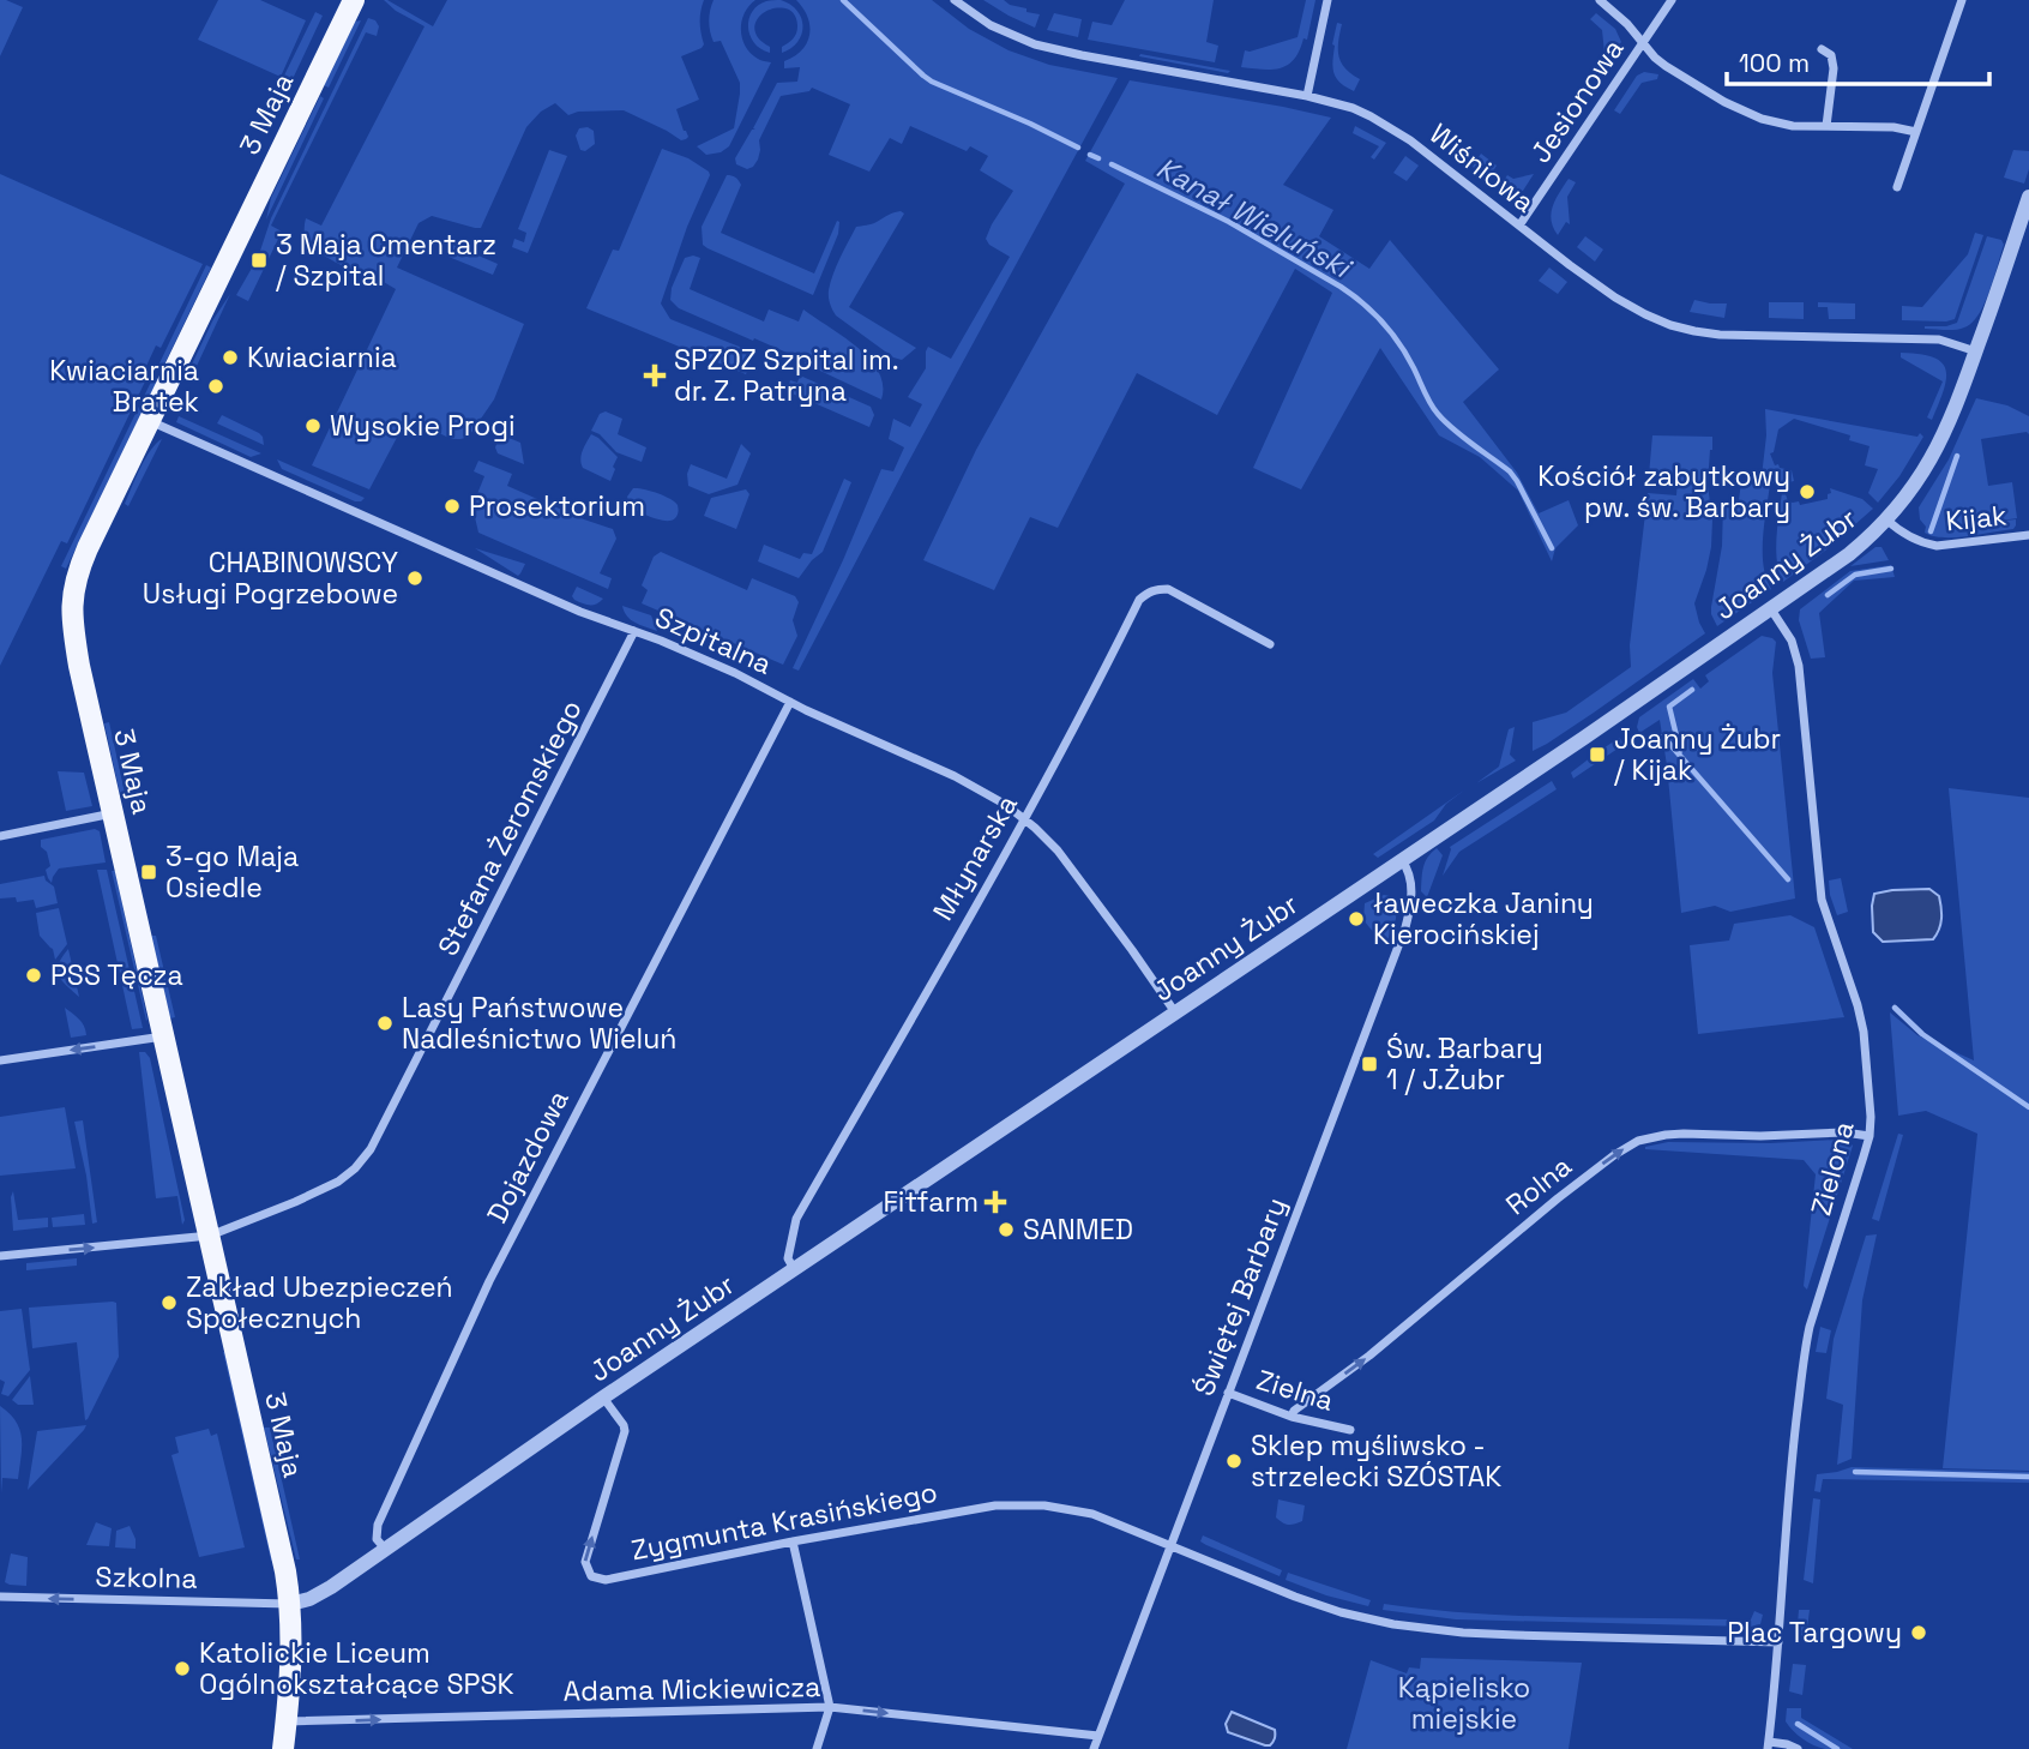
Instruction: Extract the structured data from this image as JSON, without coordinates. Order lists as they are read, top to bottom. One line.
{"streets":{"main road":["3 Maja"],"street":["Jesionowa","Wiśniowa","Kijak","Joanny Żubr","Szpitalna","Stefana Żeromskiego","Młynarska","Dojazdowa","Zielona","Rolna","Świętej Barbary","Zielna","Zygmunta Krasińskiego","Szkolna","Adama Mickiewicza"]},"crossings":[["Jesionowa","Wiśniowa"],["3 Maja","Joanny Żubr"],["3 Maja","Szpitalna"],["3 Maja","Stefana Żeromskiego"],["3 Maja","Szkolna"],["3 Maja","Adama Mickiewicza"],["Wiśniowa","Joanny Żubr"],["Kijak","Joanny Żubr"],["Joanny Żubr","Szpitalna"],["Joanny Żubr","Młynarska"],["Joanny Żubr","Dojazdowa"],["Joanny Żubr","Zielona"],["Joanny Żubr","Świętej Barbary"],["Joanny Żubr","Zygmunta Krasińskiego"],["Joanny Żubr","Szkolna"],["Szpitalna","Stefana Żeromskiego"],["Szpitalna","Młynarska"],["Szpitalna","Dojazdowa"],["Zielona","Rolna"],["Zielona","Zygmunta Krasińskiego"],["Rolna","Zielna"],["Świętej Barbary","Zielna"],["Świętej Barbary","Zygmunta Krasińskiego"],["Świętej Barbary","Adama Mickiewicza"]],"one_way":["Rolna","Szkolna","Adama Mickiewicza"],"water":["Kanał Wieluński"],"parks":["Kąpielisko miejskie"],"places":{"transit":["3 Maja Cmentarz / Szpital","Joanny Żubr / Kijak","3-go Maja Osiedle","Św. Barbary 1 / J.Żubr"],"other":["Kwiaciarnia","Kwiaciarnia Bratek","Wysokie Progi","Kościół zabytkowy pw. św. Barbary","Prosektorium","CHABINOWSCY Usługi Pogrzebowe","ławeczka Janiny Kierocińskiej","PSS Tęcza","Lasy Państwowe Nadleśnictwo Wieluń","SANMED","Zakład Ubezpieczeń Społecznych","Sklep myśliwsko - strzelecki SZÓSTAK","Plac Targowy","Katolickie Liceum Ogólnokształcące SPSK"],"health":["SPZOZ Szpital im. dr. Z. Patryna","Fitfarm"]},"scale_bar":"100 m"}
